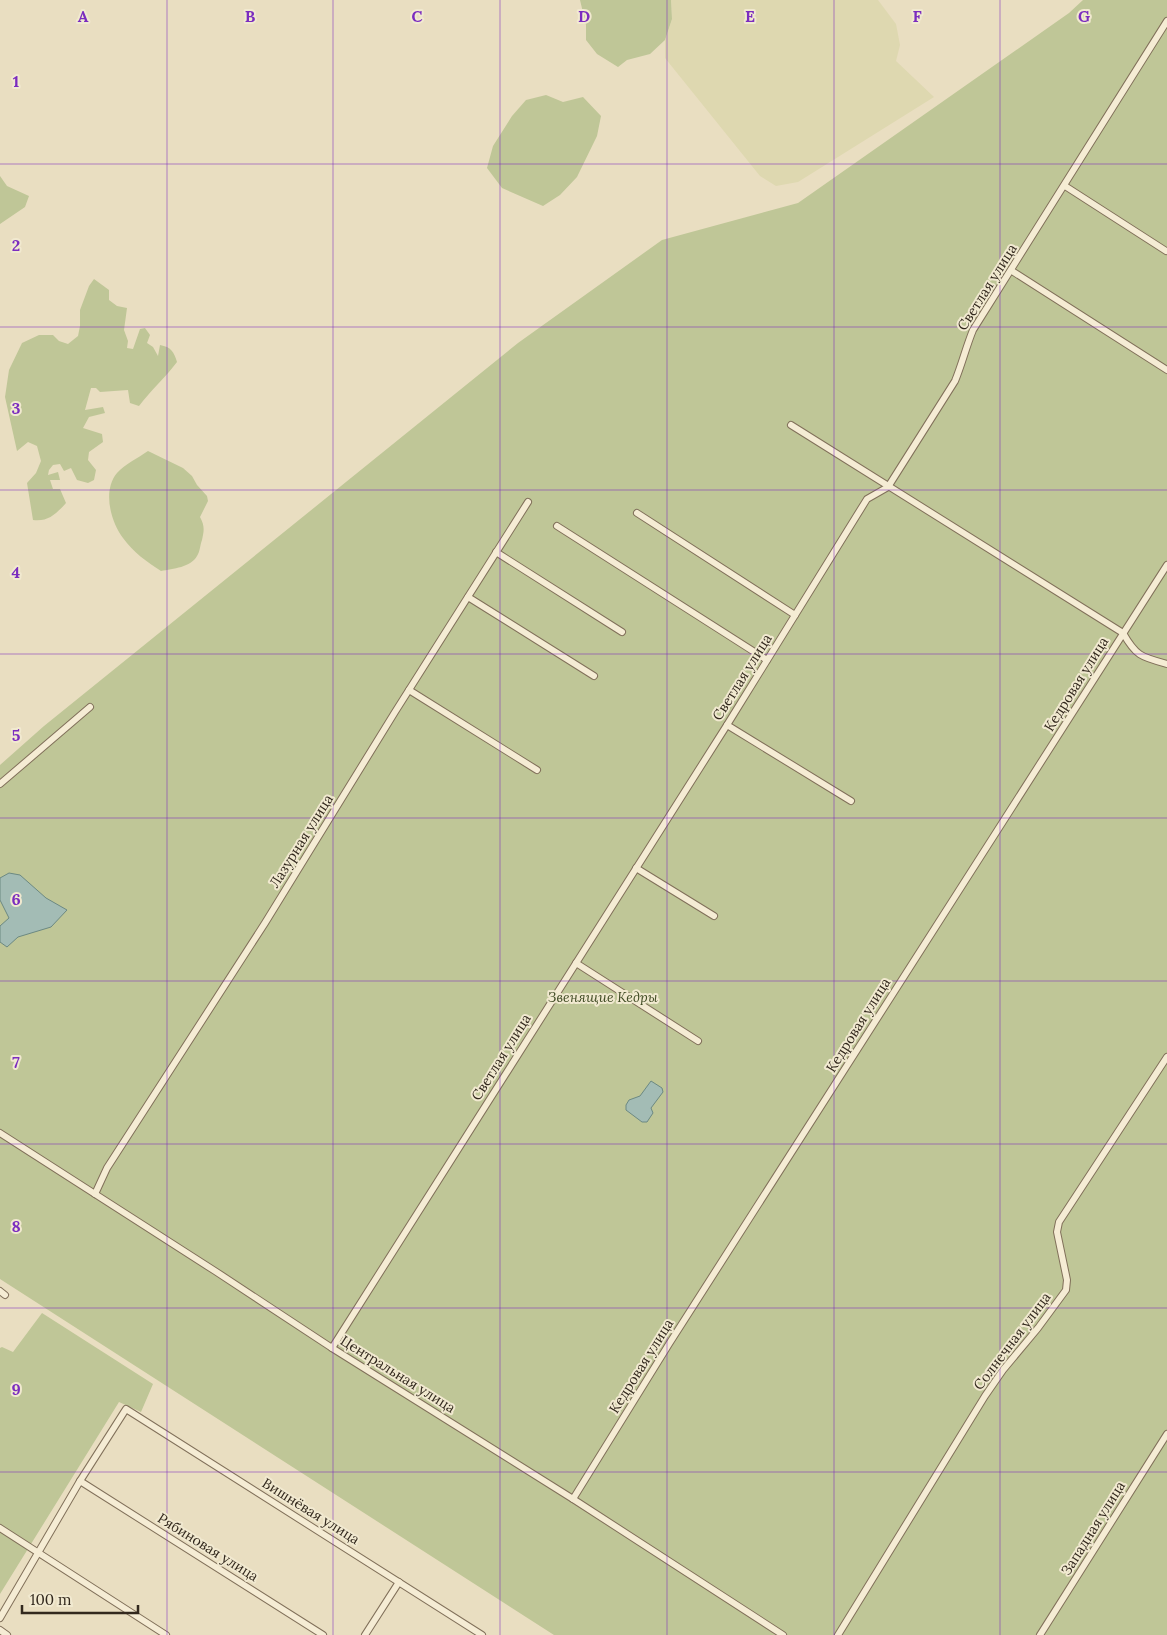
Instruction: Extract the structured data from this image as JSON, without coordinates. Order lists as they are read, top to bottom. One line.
{"streets":{"street":["Светлая улица","Кедровая улица","Лазурная улица","Солнечная улица","Центральная улица","Вишнёвая улица","Западная улица","Рябиновая улица"]},"crossings":[["Светлая улица","Центральная улица"],["Кедровая улица","Центральная улица"],["Лазурная улица","Центральная улица"],["Вишнёвая улица","Рябиновая улица"]],"parks":["Звенящие Кедры"],"scale_bar":"100 m","grid":{"columns":["A","B","C","D","E","F","G"],"rows":["1","2","3","4","5","6","7","8","9"]}}
